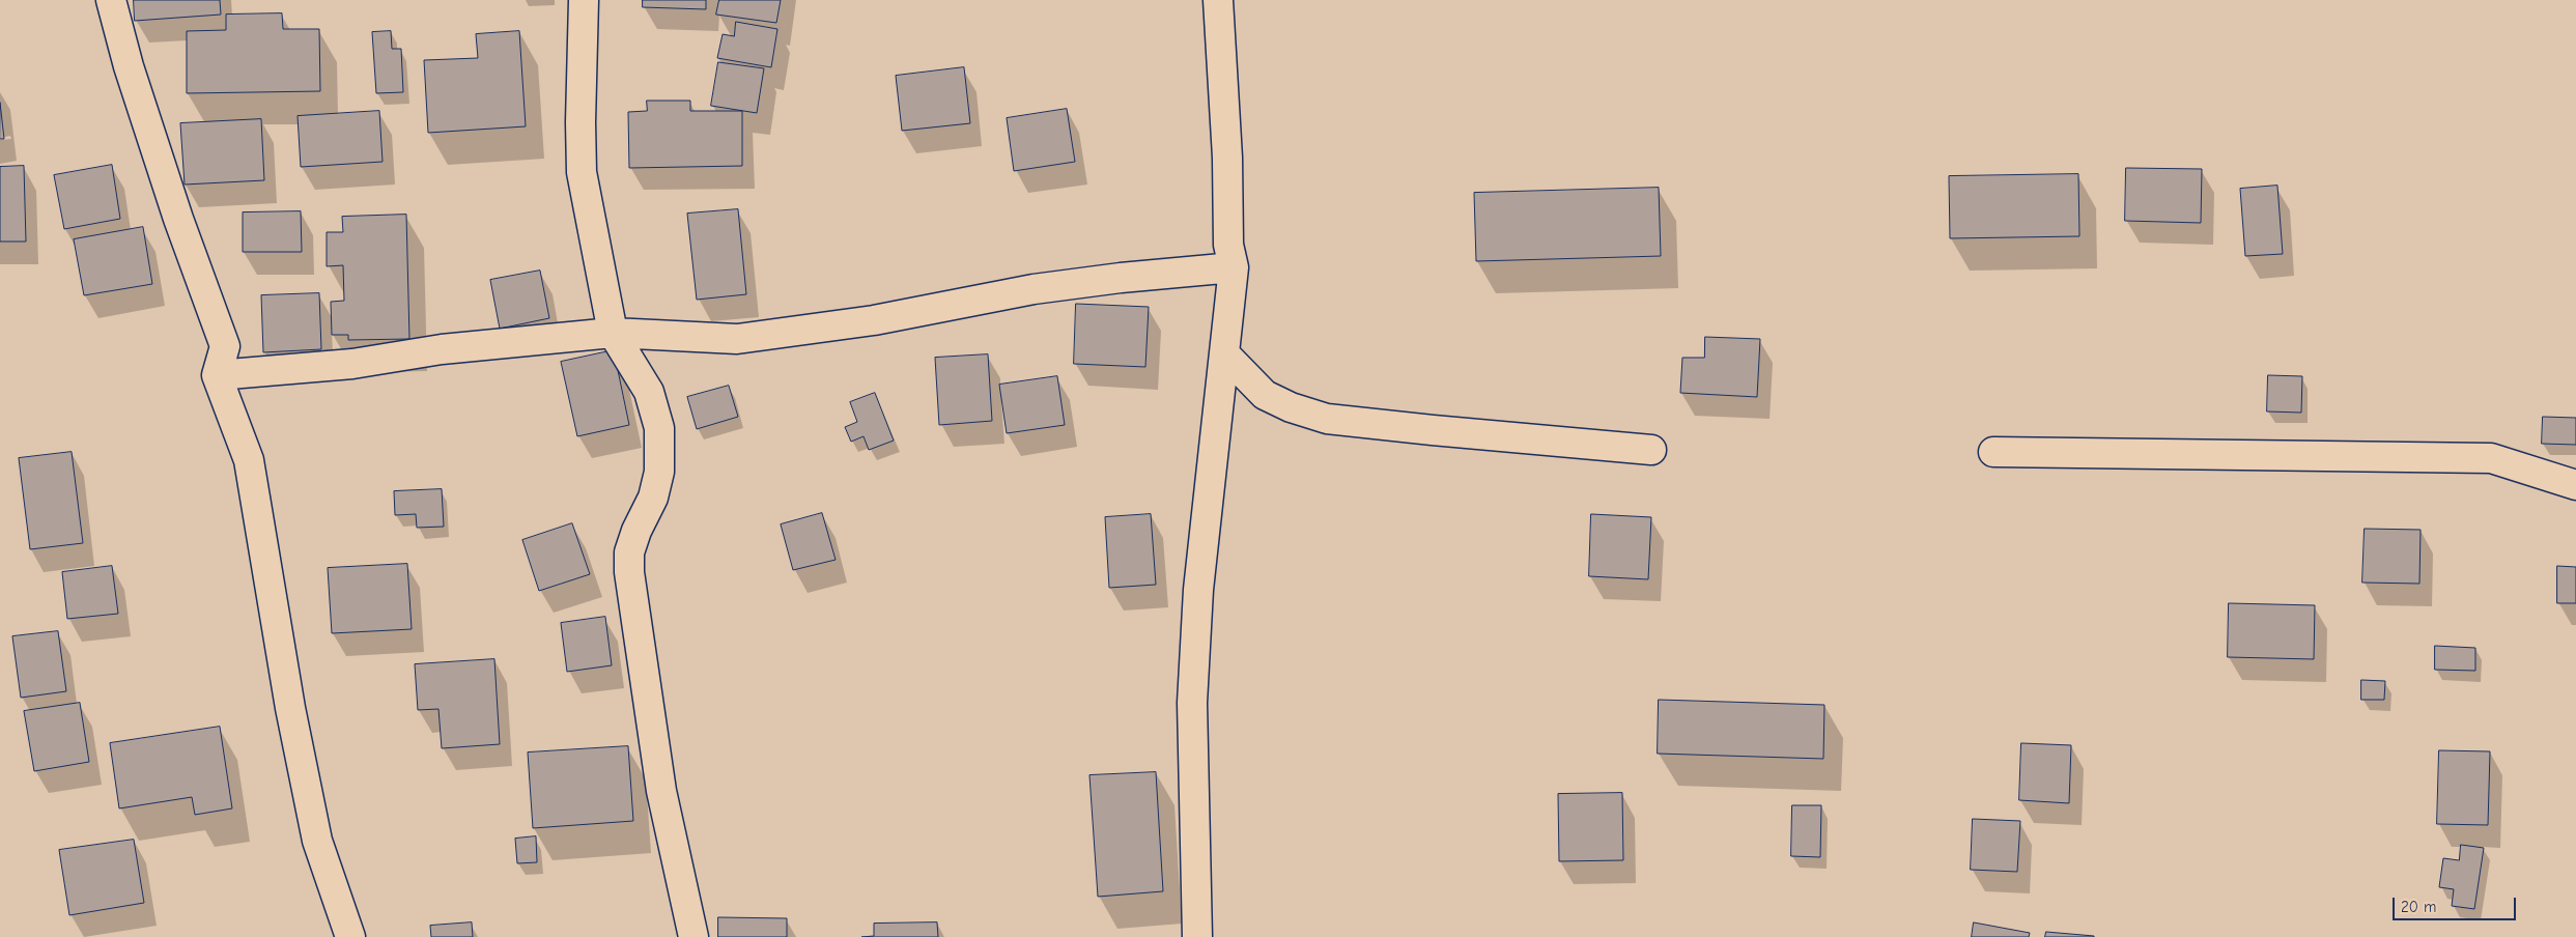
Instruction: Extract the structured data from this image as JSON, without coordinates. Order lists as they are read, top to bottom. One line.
{"scale_bar":"20 m"}
